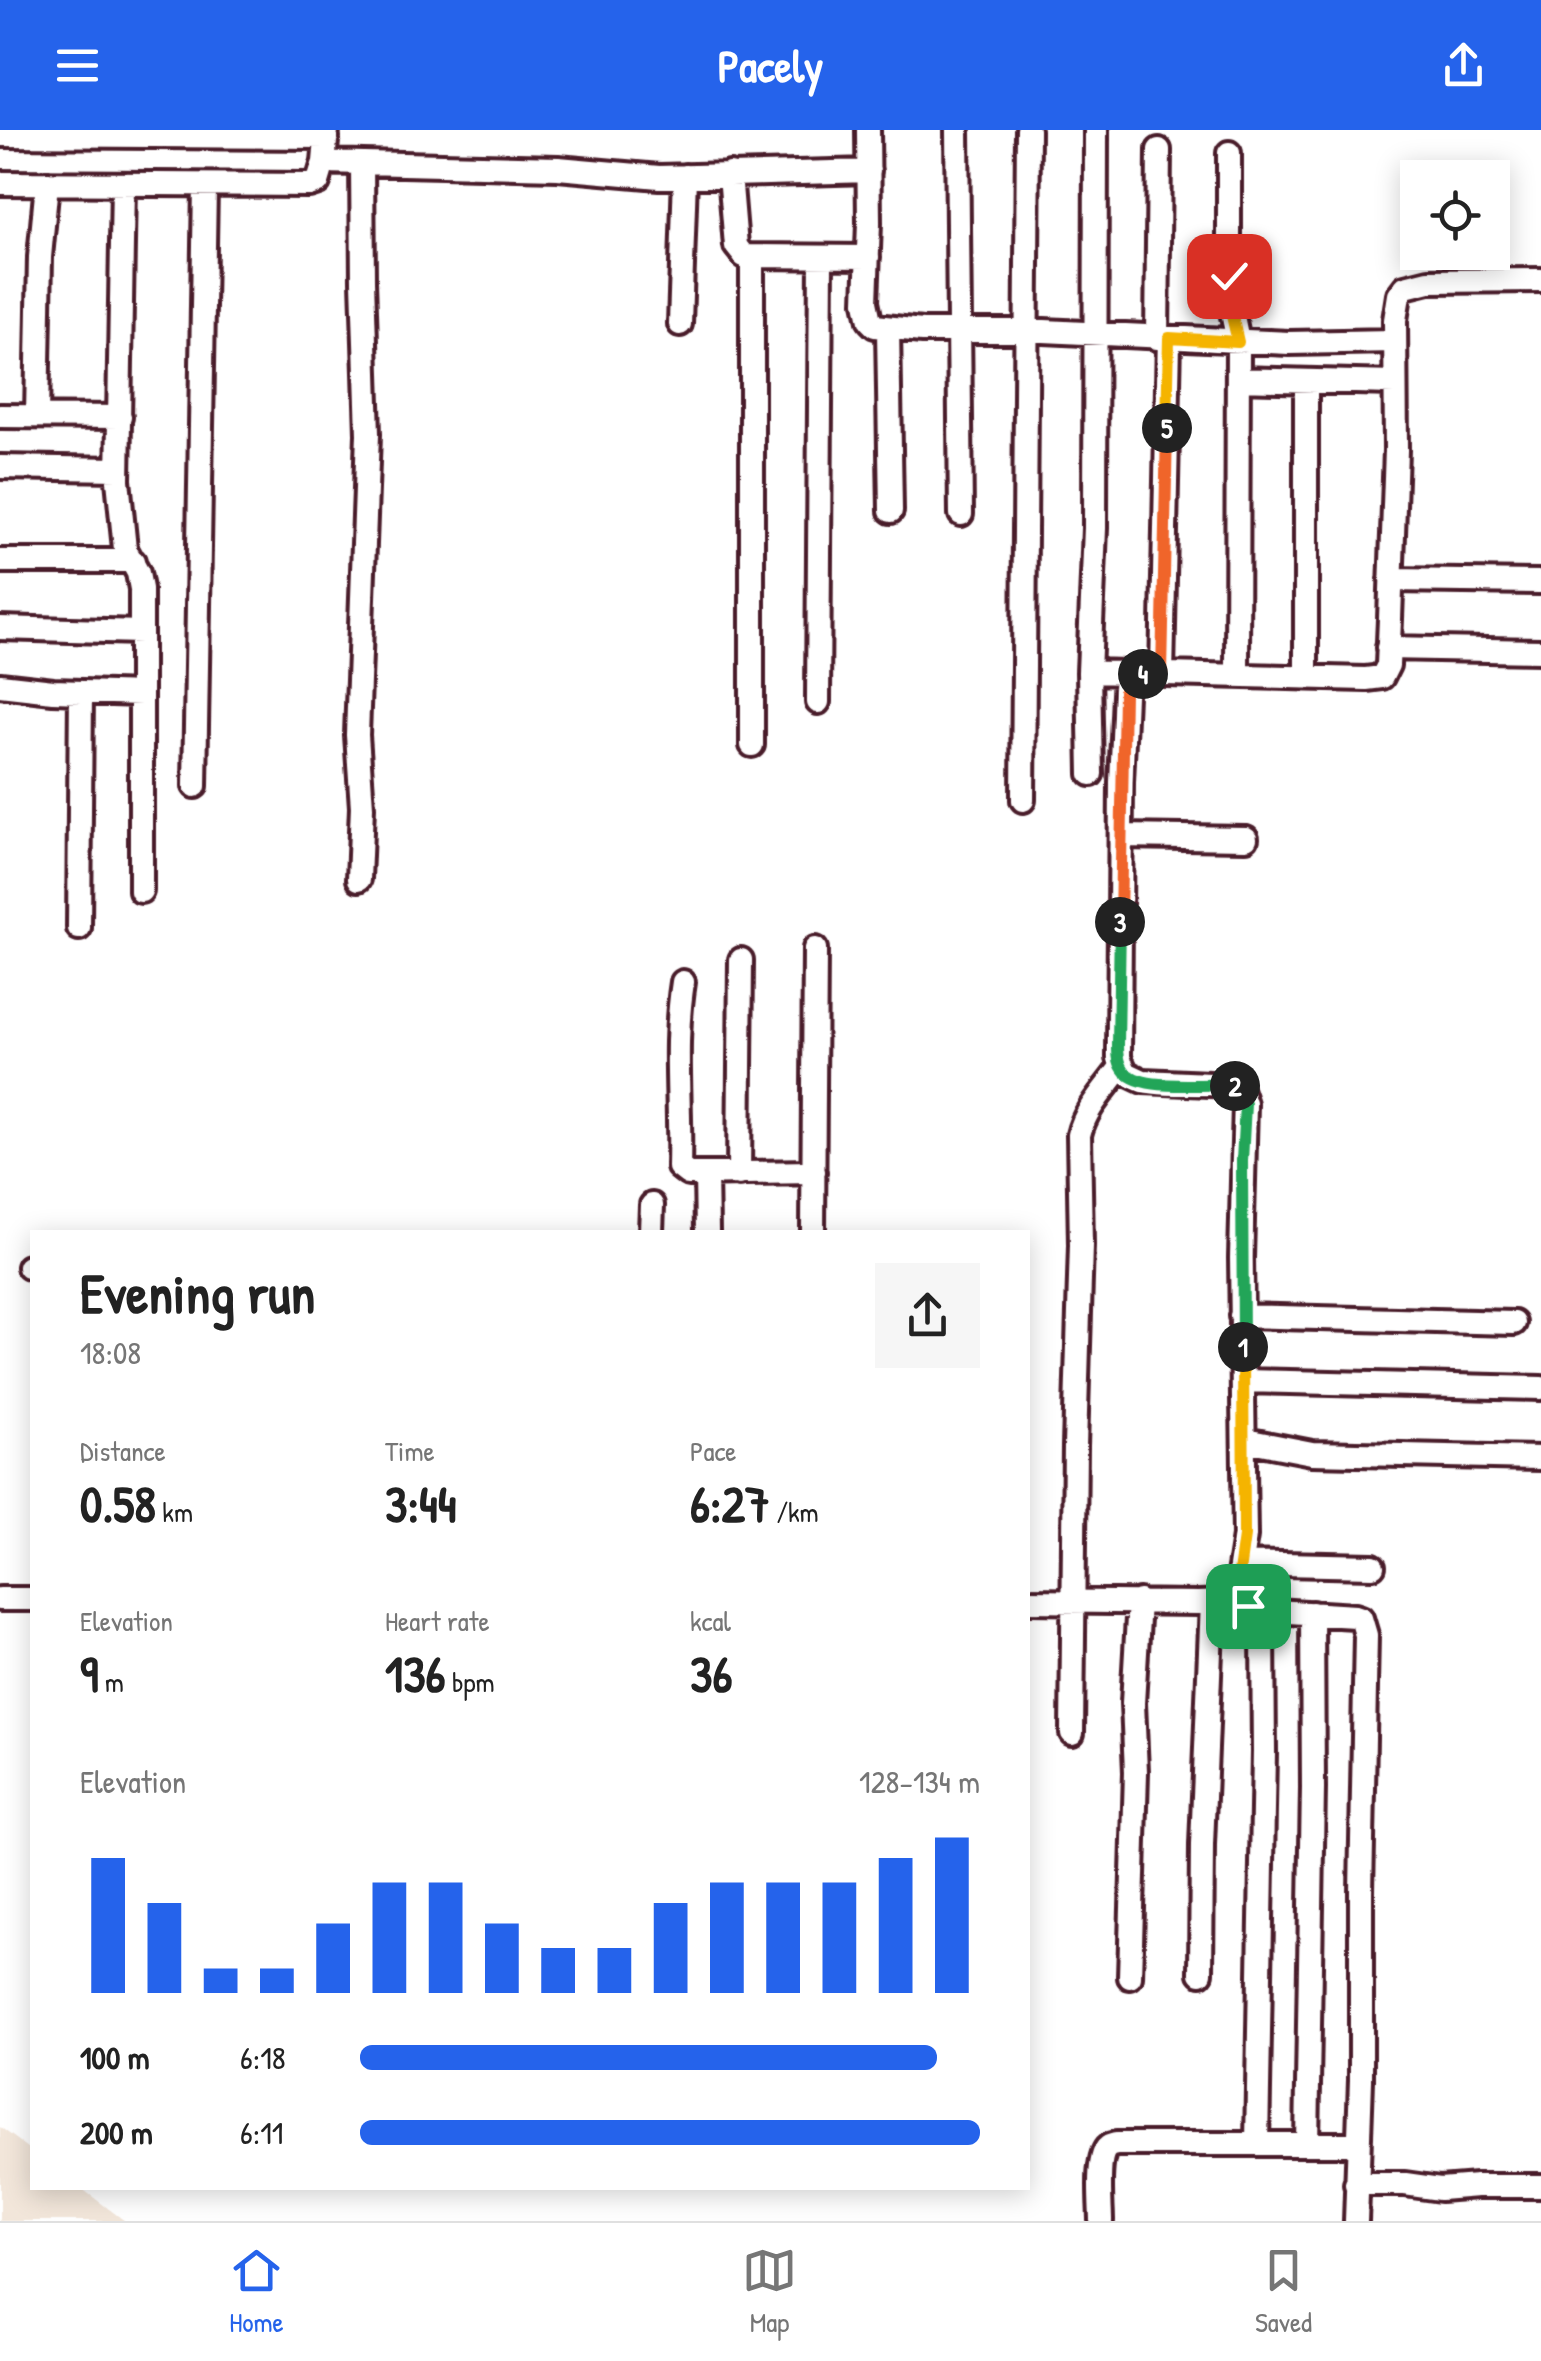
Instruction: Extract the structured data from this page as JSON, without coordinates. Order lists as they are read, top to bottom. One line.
{"page":{"header":"Pacely","pins":["5","4","3","2","1"],"heading":["Evening run","18:08"],"stats":[["Distance","0.58 km"],["Time","3:44"],["Pace","6:27 /km"],["Elevation","9 m"],["Heart rate","136 bpm"],["kcal","36"]],"chart":["Elevation","128–134 m"],"list":[{"name":"100 m","note":"6:18"},{"name":"200 m","note":"6:11"}],"tabs":["Home","Map","Saved"]}}
